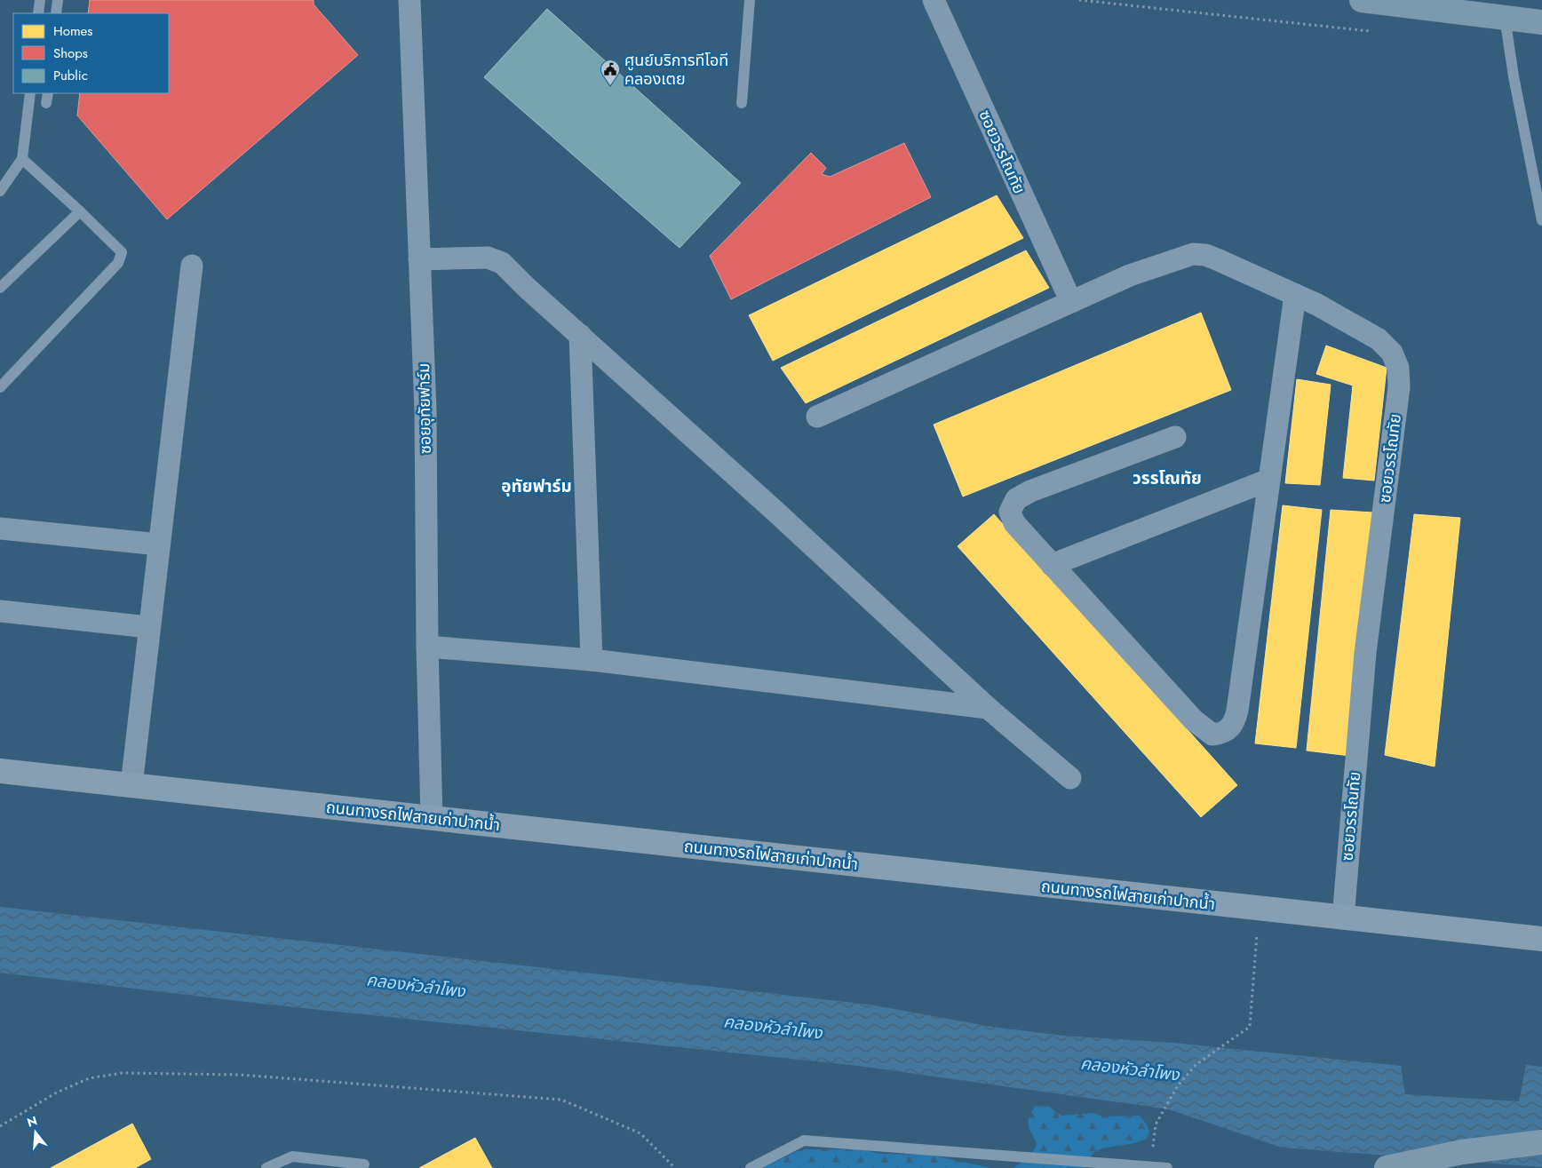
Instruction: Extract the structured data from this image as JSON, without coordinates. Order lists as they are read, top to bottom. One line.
{"streets":{"street":["ซอยวรรโณทัย","ซอยอุทัยฟาร์ม","ถนนทางรถไฟสายเก่าปากน้ำ"]},"crossings":[["ซอยวรรโณทัย","ถนนทางรถไฟสายเก่าปากน้ำ"],["ซอยอุทัยฟาร์ม","ถนนทางรถไฟสายเก่าปากน้ำ"]],"districts":["วรรโณทัย","อุทัยฟาร์ม"],"water":["คลองหัวลำโพง"],"places":{"public building":["ศูนย์บริการทีโอที คลองเตย"]},"legend":["Homes","Shops","Public"],"north":"top"}
